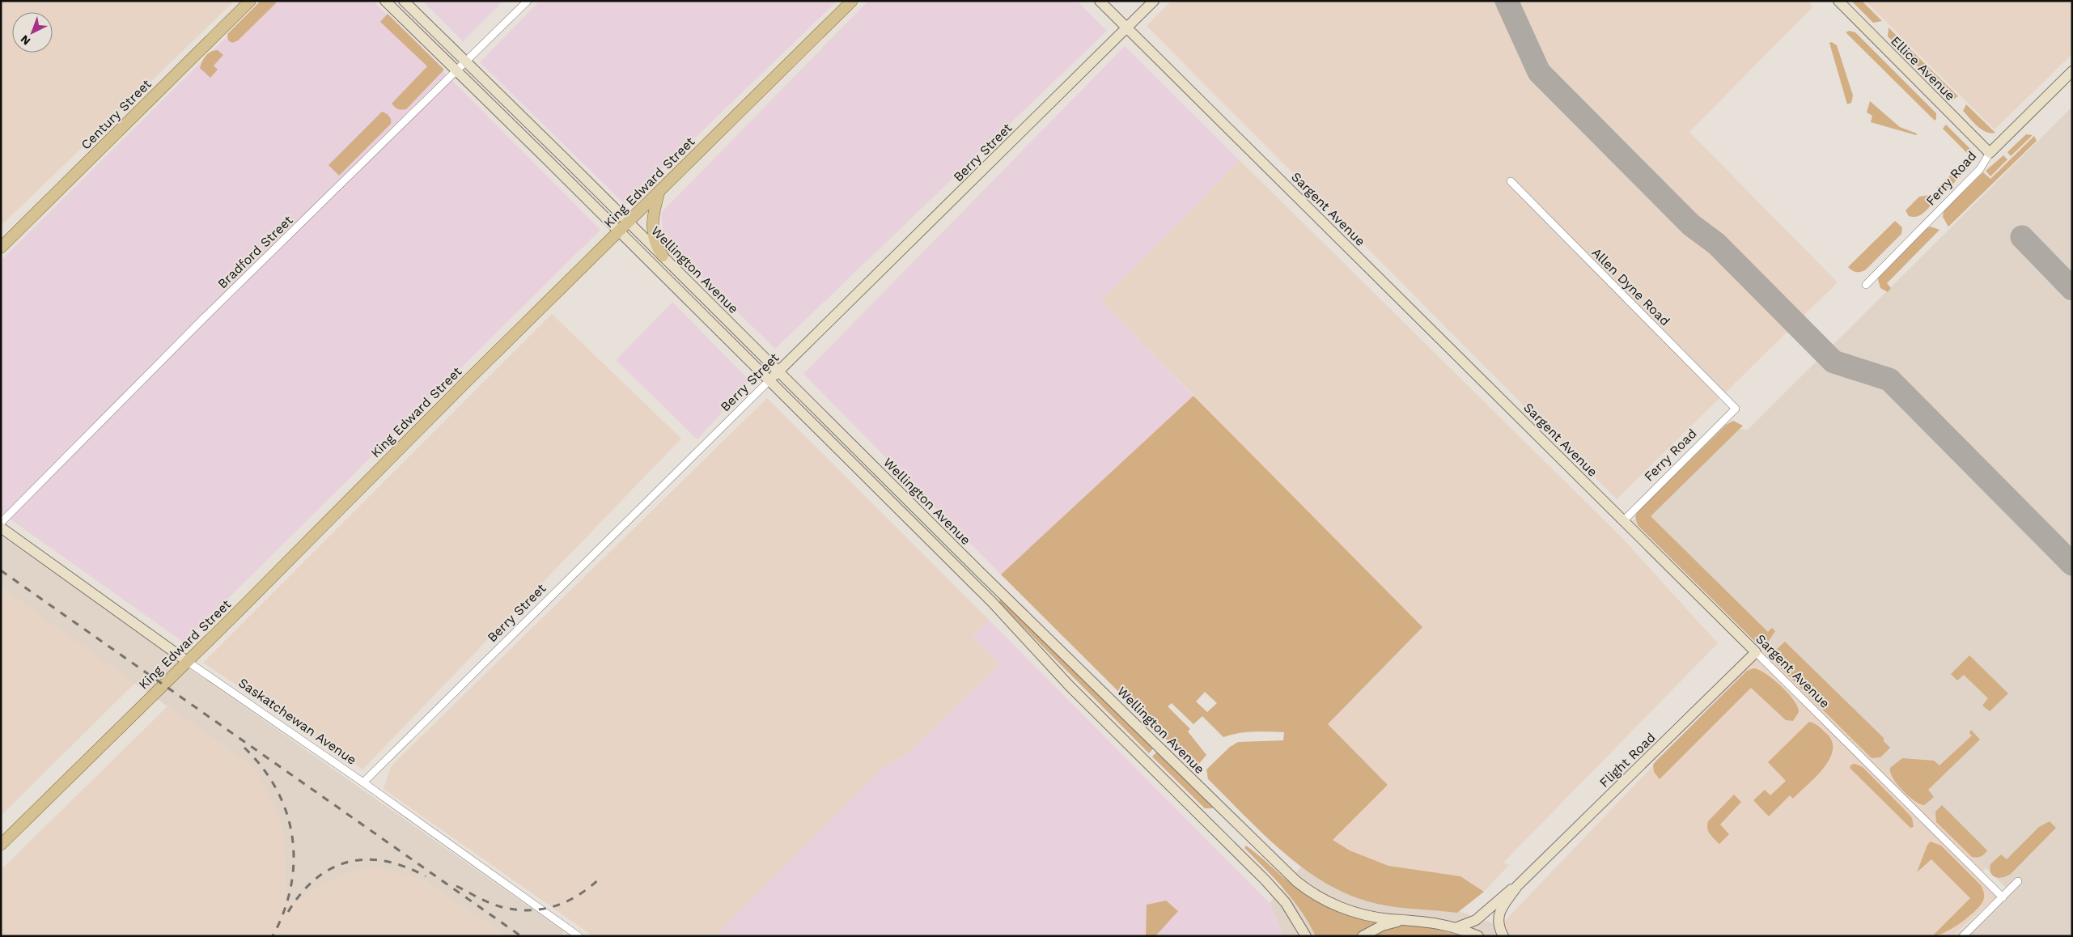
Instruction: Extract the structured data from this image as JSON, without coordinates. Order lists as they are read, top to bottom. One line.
{"streets":{"main road":["Ellice Avenue","Century Street","Berry Street","Ferry Road","King Edward Street","Sargent Avenue","Wellington Avenue","Saskatchewan Avenue","Flight Road"],"street":["Bradford Street","Allen Dyne Road"]},"crossings":[["Ellice Avenue","Ferry Road"],["Berry Street","Sargent Avenue"],["Berry Street","Wellington Avenue"],["Berry Street","Saskatchewan Avenue"],["Ferry Road","Sargent Avenue"],["Ferry Road","Allen Dyne Road"],["King Edward Street","Wellington Avenue"],["King Edward Street","Saskatchewan Avenue"],["Sargent Avenue","Flight Road"],["Bradford Street","Wellington Avenue"]],"north":"bottom left"}
